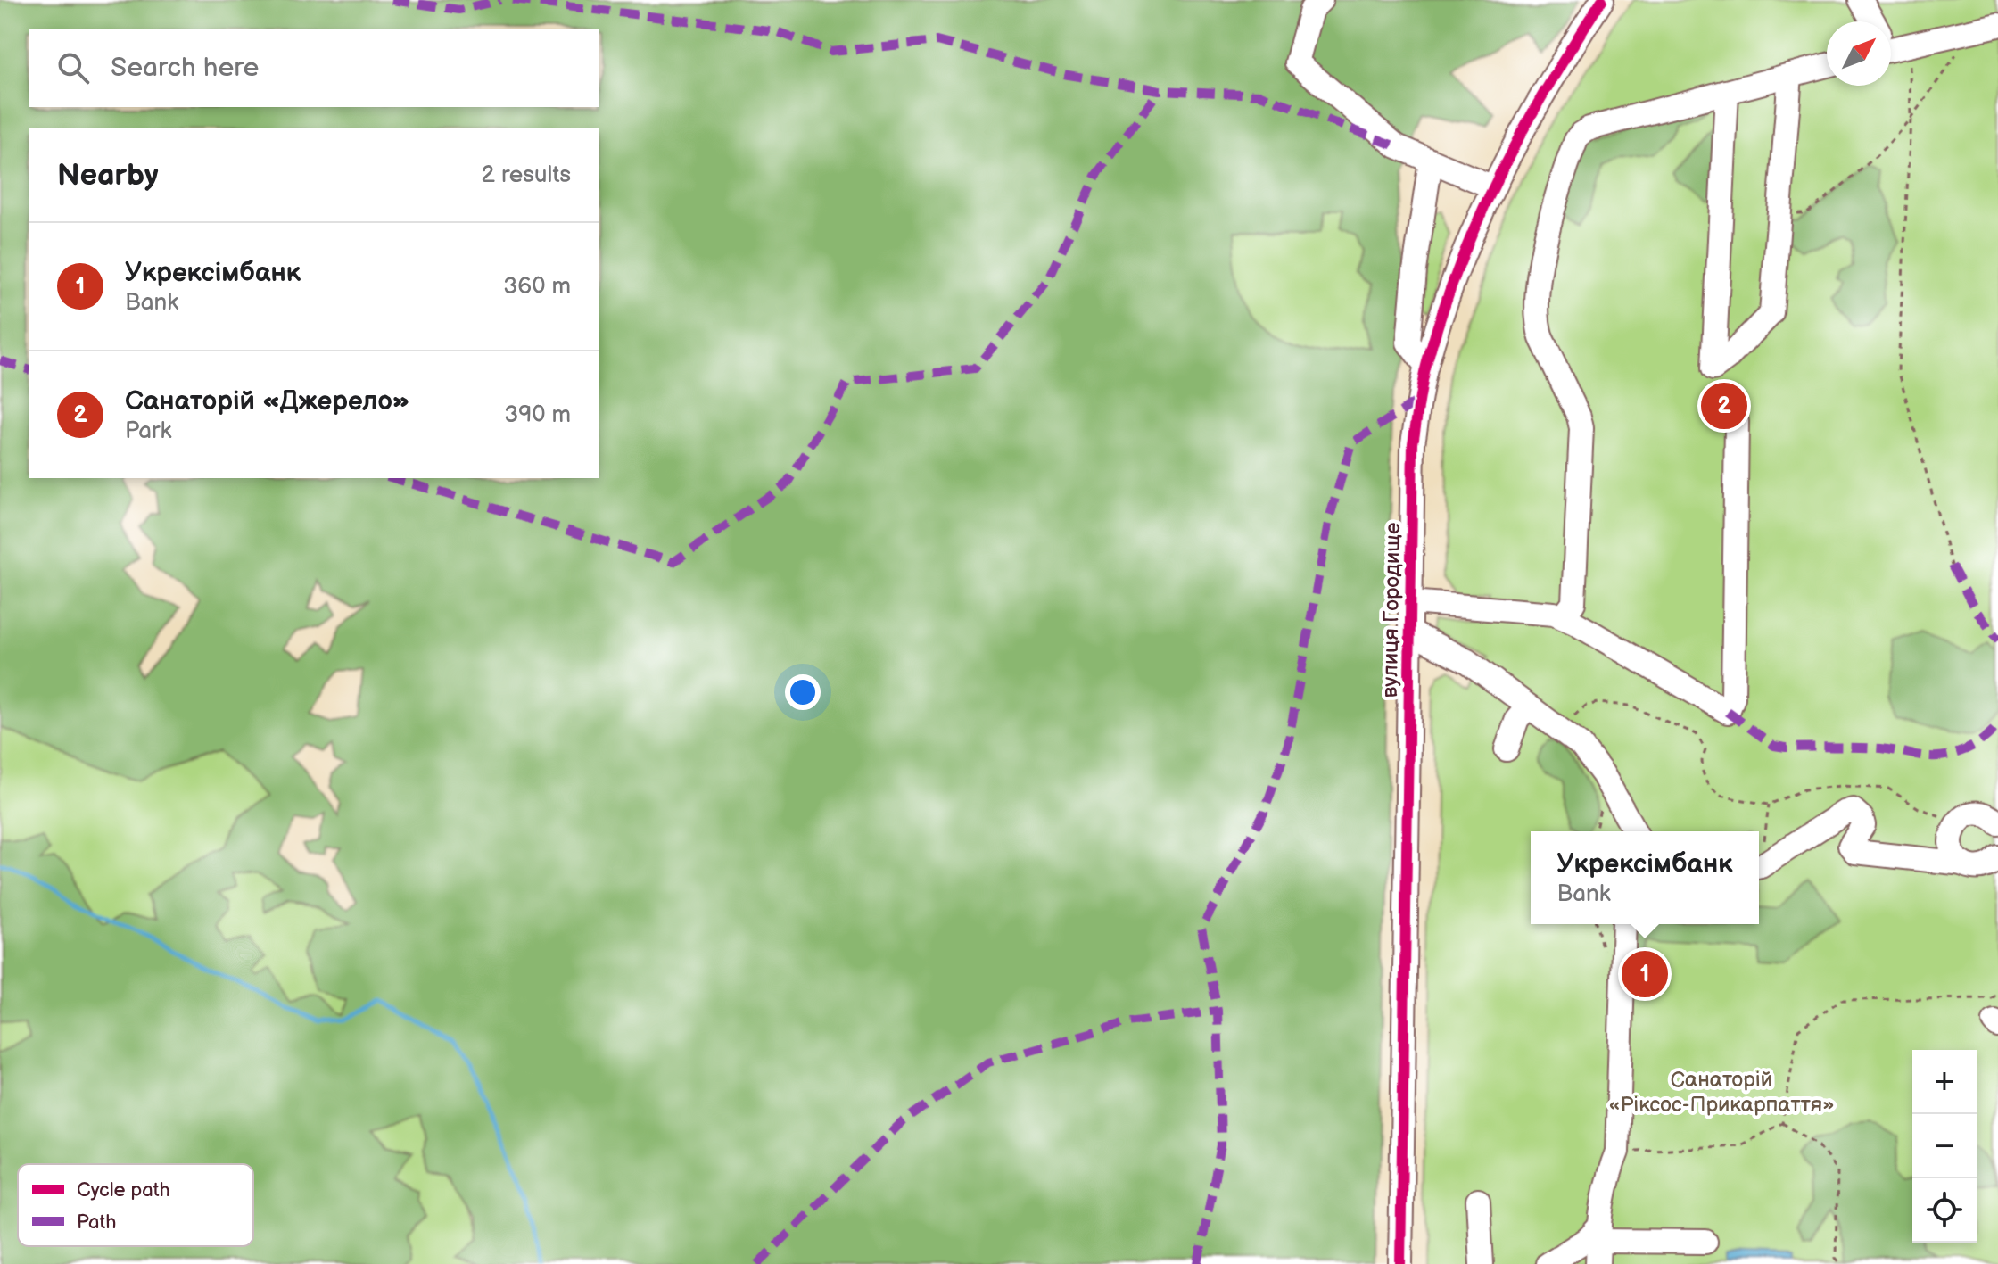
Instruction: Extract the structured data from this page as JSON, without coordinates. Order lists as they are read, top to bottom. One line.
{"streets":{"street":["вулиця Городище"]},"parks":["Санаторій «Ріксос-Прикарпаття»"],"legend":["Cycle path","Path"],"north":"top right","page":{"search":"Search here","heading":["Nearby","2 results"],"list":[{"mark":"1","name":"Укрексімбанк","note":"Bank","value":"360 m"},{"mark":"2","name":"Санаторій «Джерело»","note":"Park","value":"390 m"}],"pins":["2","1"],"popup":["Укрексімбанк","Bank"],"map_buttons":["+","−"]}}
